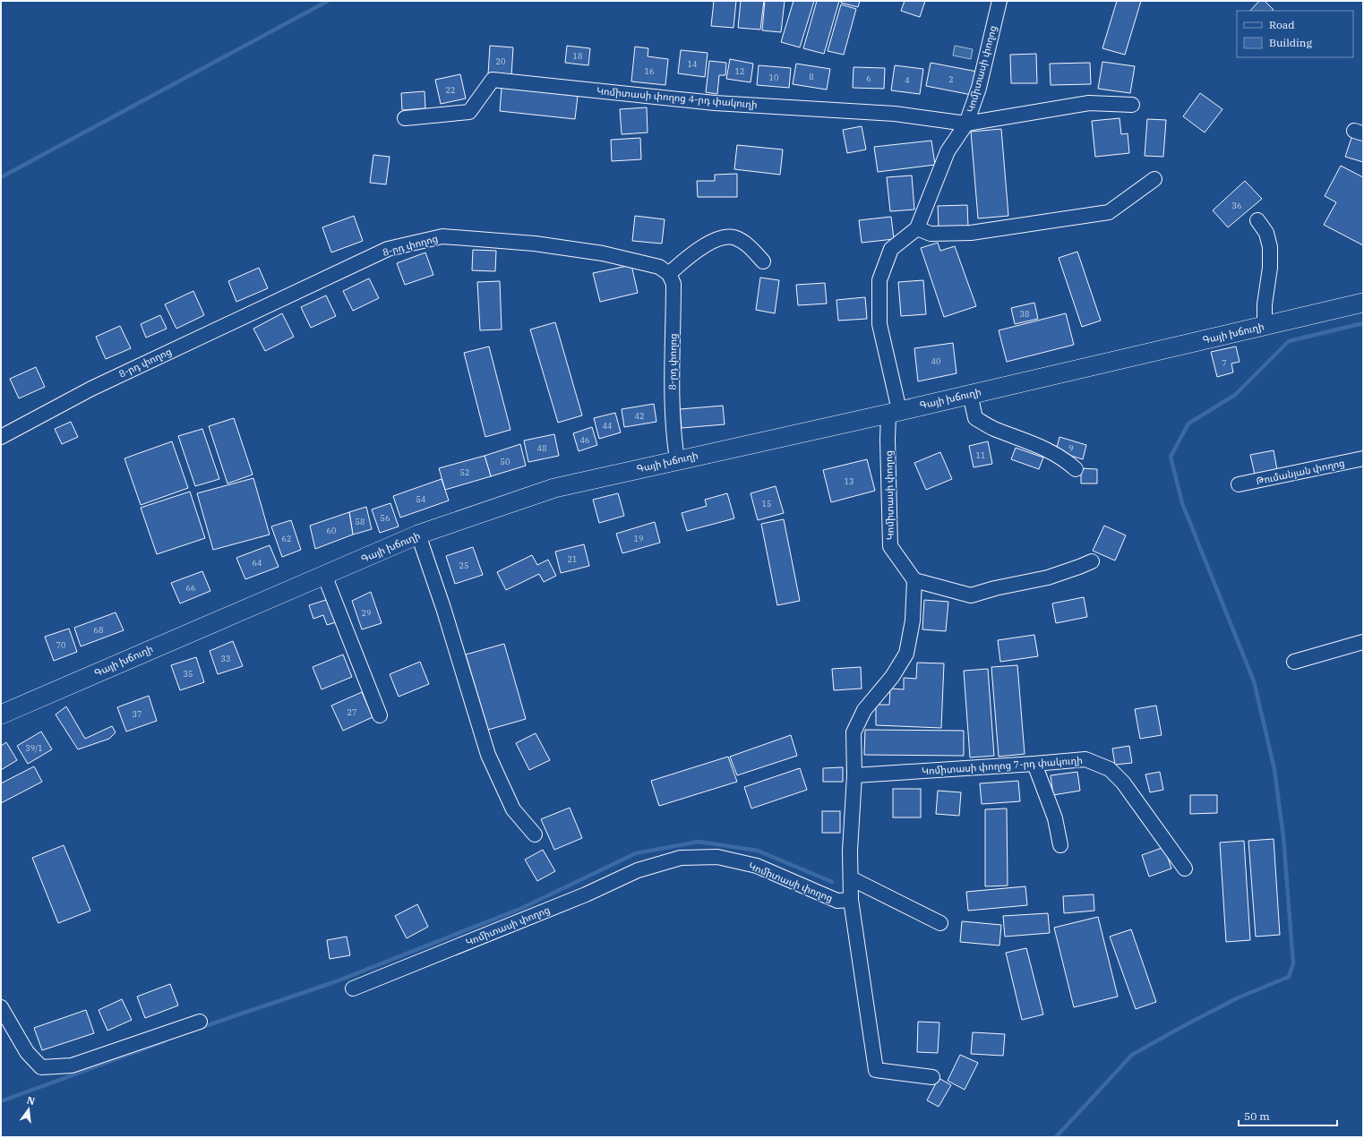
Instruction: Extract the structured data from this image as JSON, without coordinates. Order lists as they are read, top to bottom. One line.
{"streets":{"main road":["Գայի խճուղի"],"street":["Կոմիտասի փողոց","Կոմիտասի փողոց 4-րդ փակուղի","8-րդ փողոց","Թումանյան փողոց","Կոմիտասի փողոց 7-րդ փակուղի"]},"crossings":[["Կոմիտասի փողոց","Կոմիտասի փողոց 4-րդ փակուղի"],["Կոմիտասի փողոց","Գայի խճուղի"],["8-րդ փողոց","Գայի խճուղի"]],"house_numbers":["18","20","14","16","12","8","10","6","2","4","22","36","38","40","7","42","44","46","48","9","11","50","52","13","54","15","56","58","60","62","19","21","64","25","66","29","68","70","33","35","27","37","39/1"],"legend":["Road","Building"],"scale_bar":"50 m","north":"top"}
